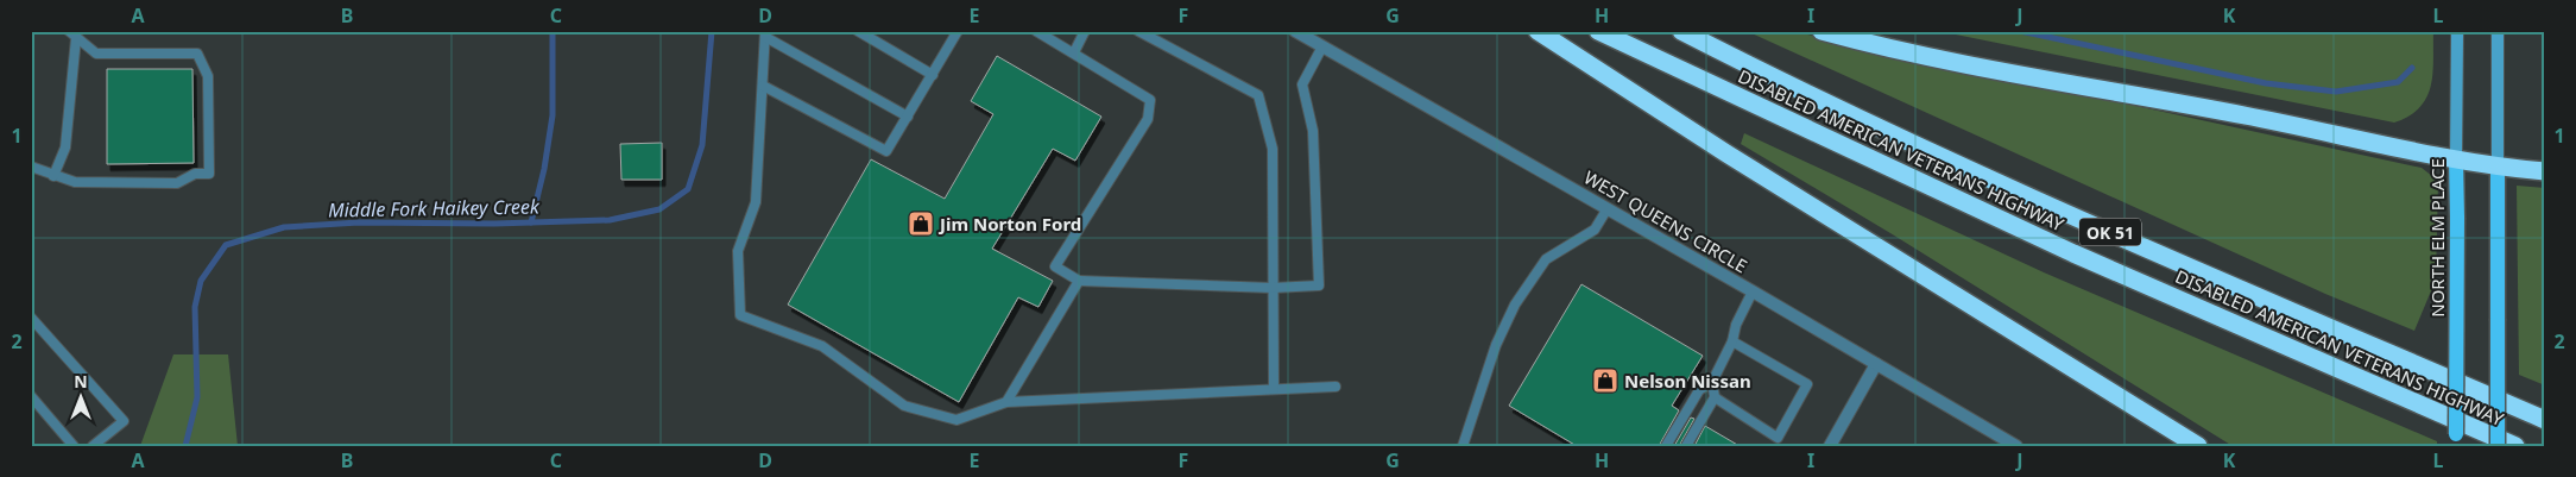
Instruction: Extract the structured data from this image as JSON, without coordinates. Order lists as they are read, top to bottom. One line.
{"streets":{"highway":["DISABLED AMERICAN VETERANS HIGHWAY","OK 51"],"main road":["NORTH ELM PLACE"],"street":["WEST QUEENS CIRCLE"]},"water":["Middle Fork Haikey Creek"],"places":{"shop":["Jim Norton Ford","Nelson Nissan"]},"north":"top","grid":{"columns":["A","B","C","D","E","F","G","H","I","J","K","L"],"rows":["1","2"]}}
